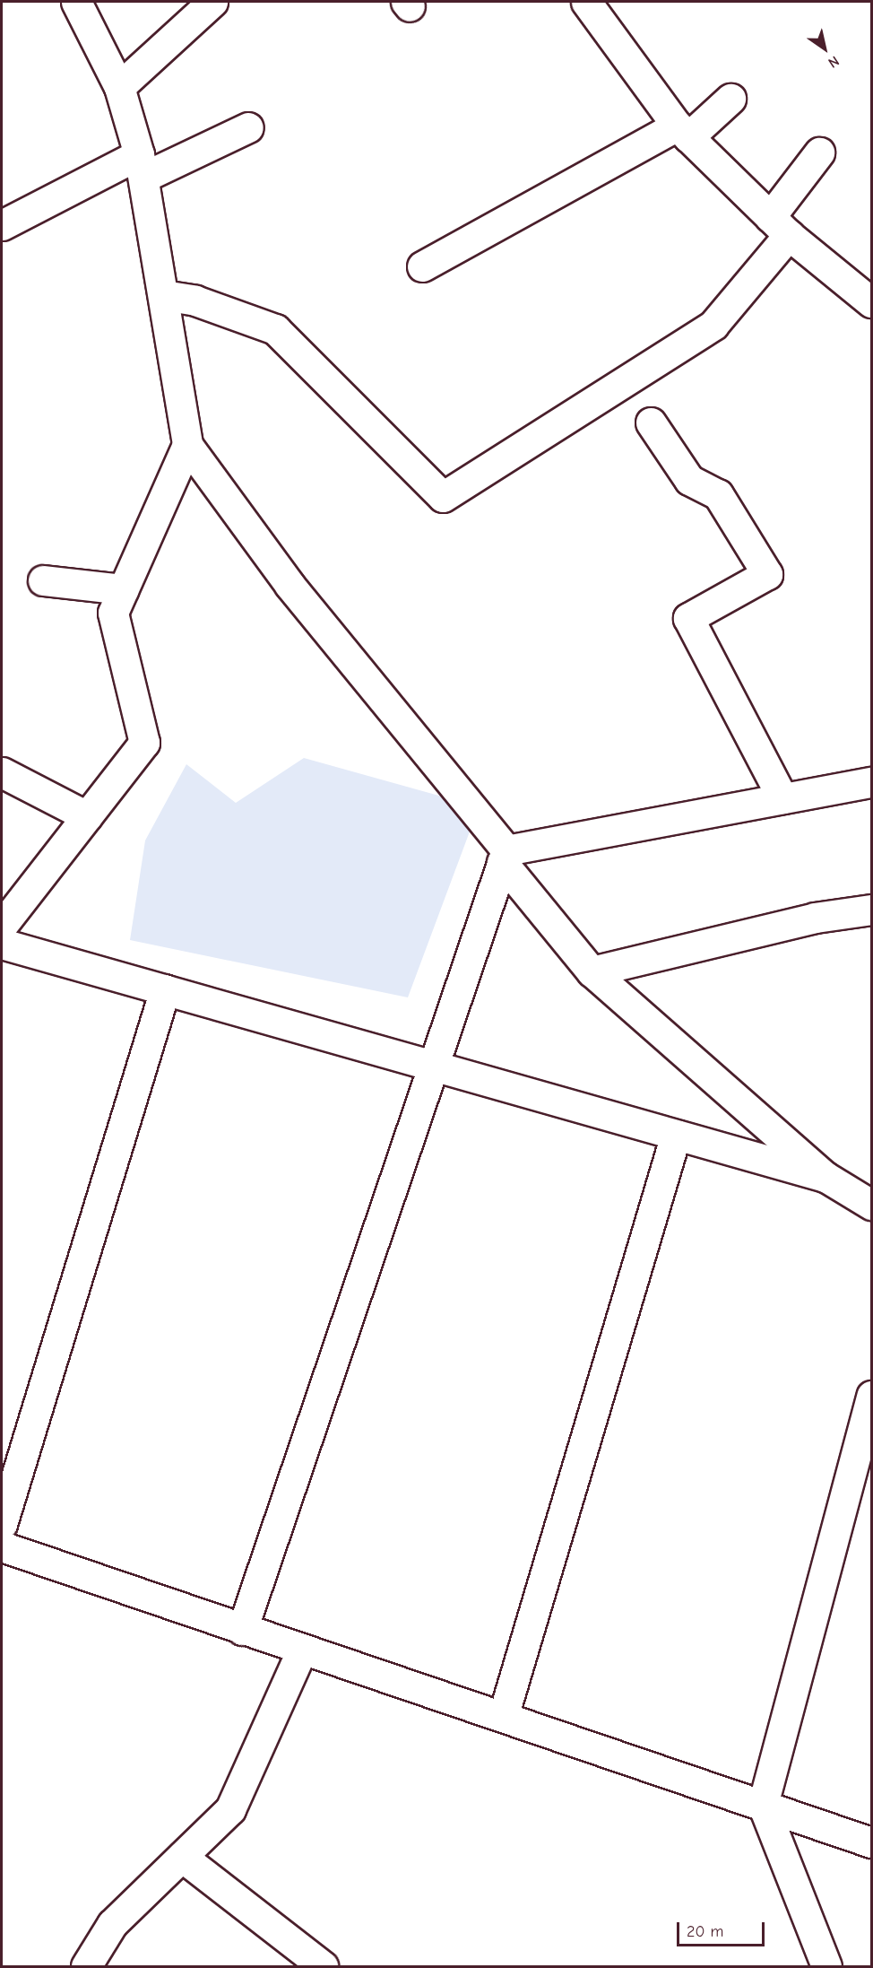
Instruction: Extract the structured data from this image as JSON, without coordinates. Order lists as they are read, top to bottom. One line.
{"scale_bar":"20 m","north":"bottom right"}
